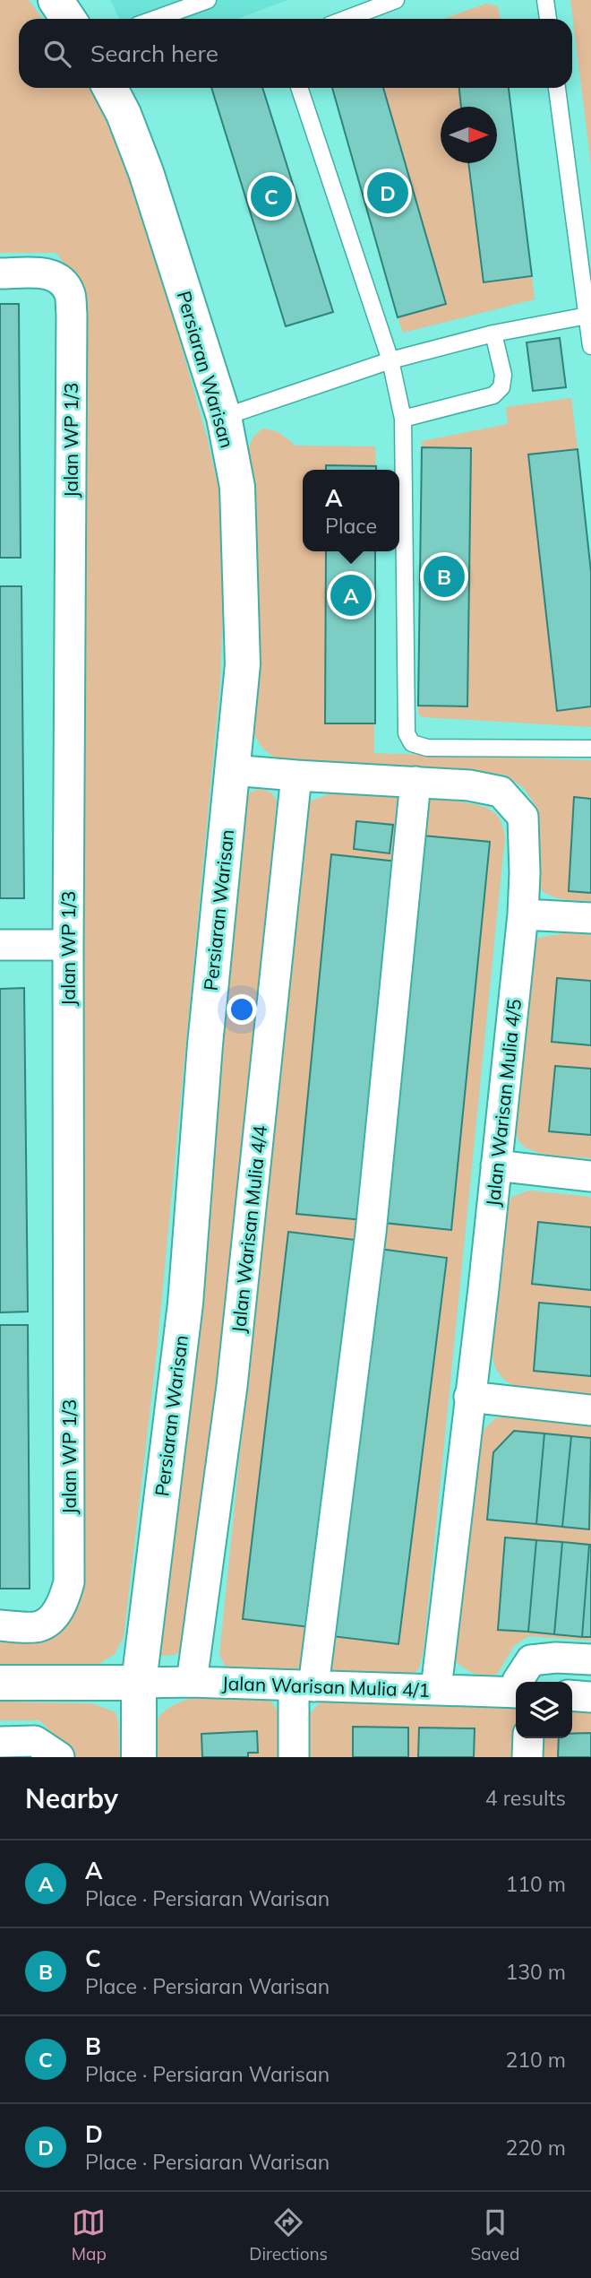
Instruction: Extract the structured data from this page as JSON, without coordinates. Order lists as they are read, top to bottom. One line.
{"streets":{"street":["Persiaran Warisan","Jalan WP 1/3","Jalan Warisan Mulia 4/5","Jalan Warisan Mulia 4/4","Jalan Warisan Mulia 4/1"]},"crossings":[["Persiaran Warisan","Jalan Warisan Mulia 4/5"],["Persiaran Warisan","Jalan Warisan Mulia 4/1"],["Jalan Warisan Mulia 4/5","Jalan Warisan Mulia 4/4"],["Jalan Warisan Mulia 4/5","Jalan Warisan Mulia 4/1"],["Jalan Warisan Mulia 4/4","Jalan Warisan Mulia 4/1"]],"north":"right","page":{"search":"Search here","pins":["D","C","B","A"],"popup":["A","Place"],"heading":["Nearby","4 results"],"list":[{"mark":"A","name":"A","note":"Place · Persiaran Warisan","value":"110 m"},{"mark":"B","name":"C","note":"Place · Persiaran Warisan","value":"130 m"},{"mark":"C","name":"B","note":"Place · Persiaran Warisan","value":"210 m"},{"mark":"D","name":"D","note":"Place · Persiaran Warisan","value":"220 m"}],"nav":["Map","Directions","Saved"]}}
